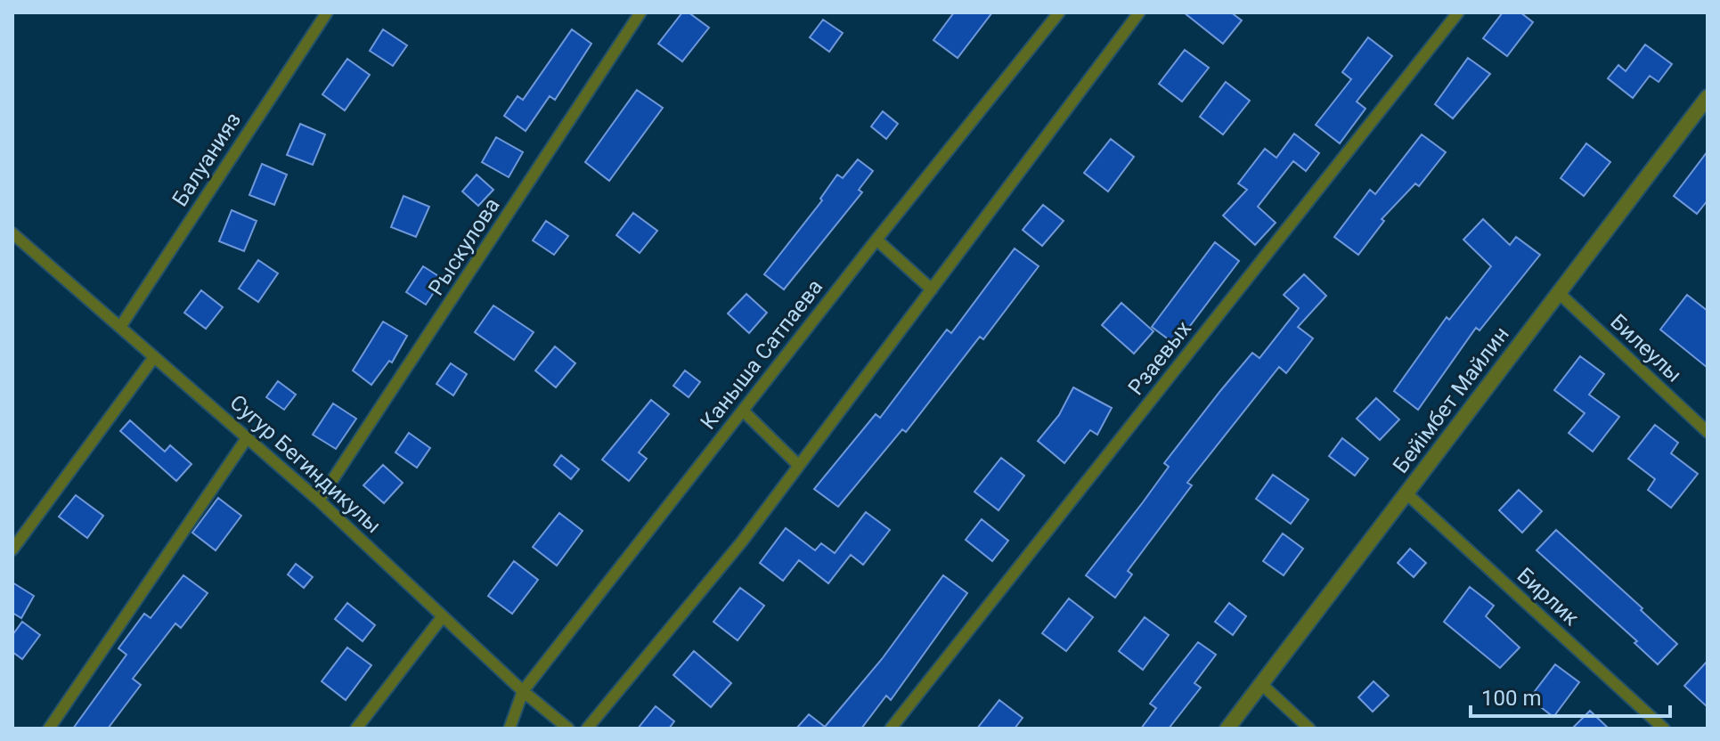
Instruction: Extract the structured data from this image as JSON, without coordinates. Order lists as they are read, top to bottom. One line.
{"streets":{"street":["Балуанияз","Рыскулова","Билеулы","Каныша Сатпаева","Рзаевых","Бейімбет Майлин","Сугур Бегиндикулы","Бирлик"]},"crossings":[["Балуанияз","Сугур Бегиндикулы"],["Рыскулова","Сугур Бегиндикулы"],["Билеулы","Бейімбет Майлин"],["Каныша Сатпаева","Сугур Бегиндикулы"],["Бейімбет Майлин","Бирлик"]],"scale_bar":"100 m"}
